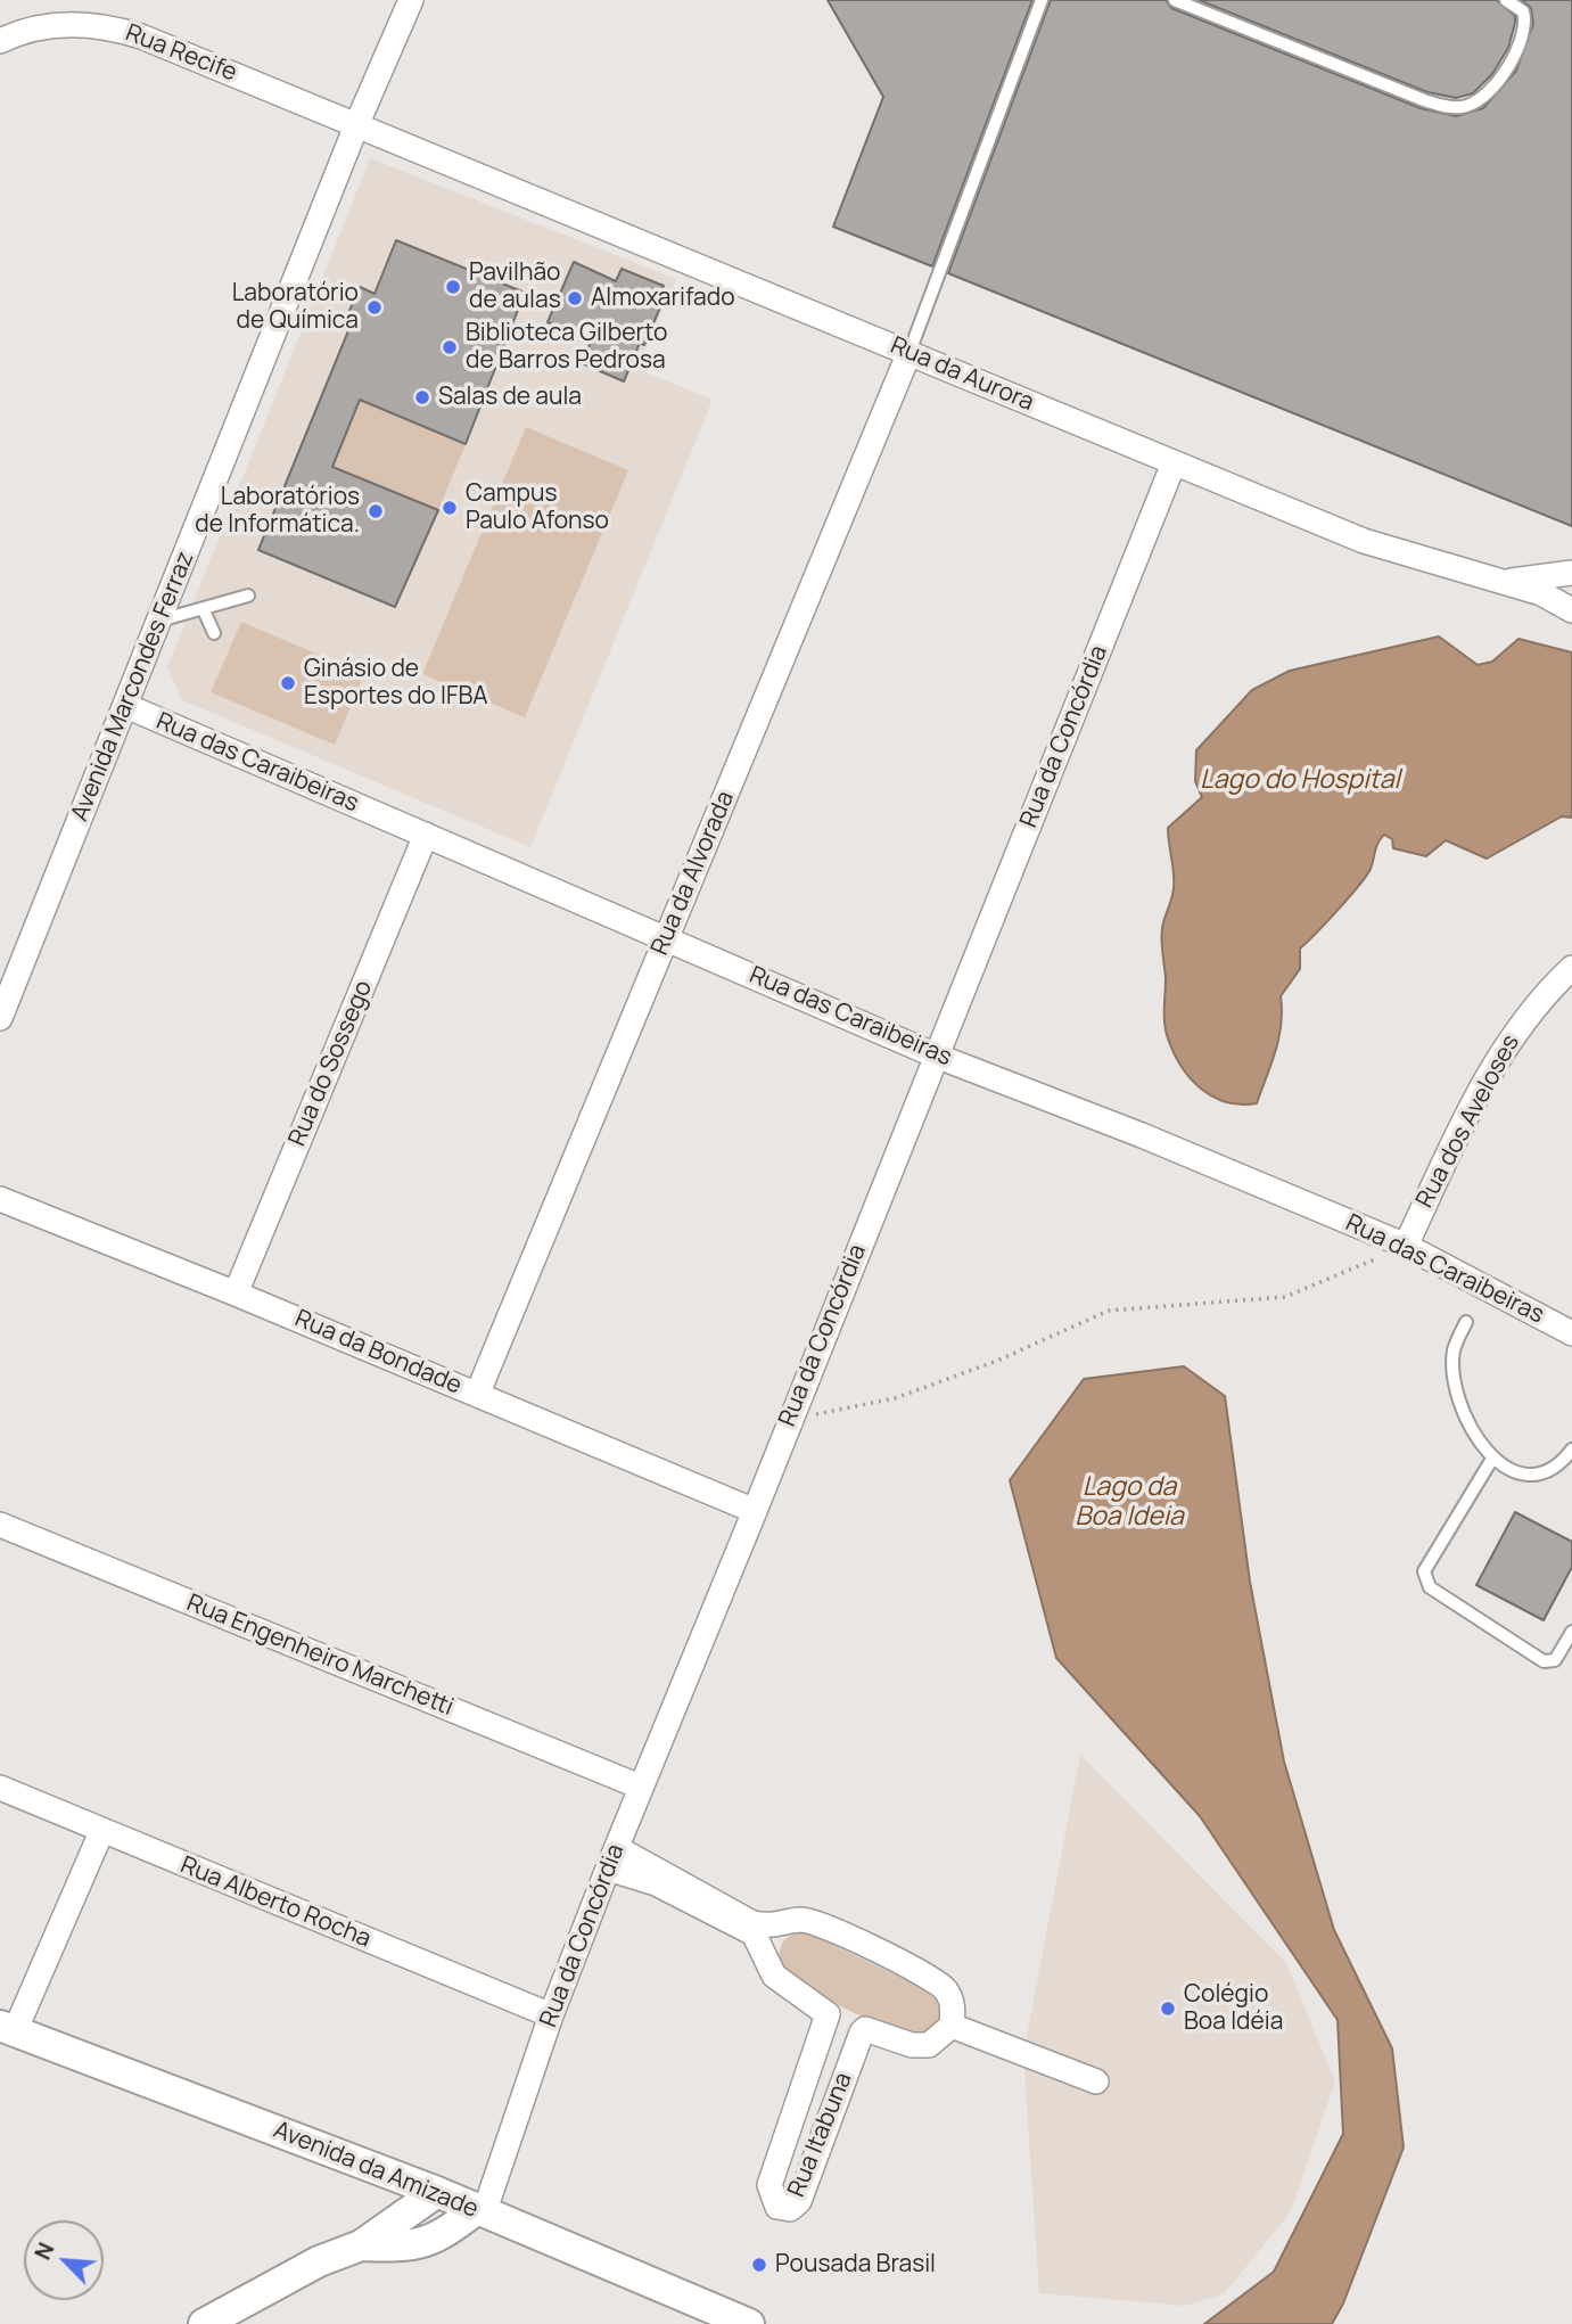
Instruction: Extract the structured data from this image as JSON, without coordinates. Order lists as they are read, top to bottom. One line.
{"streets":{"street":["Rua Recife","Rua da Aurora","Avenida Marcondes Ferraz","Rua da Concórdia","Rua das Caraibeiras","Rua da Alvorada","Rua do Sossego","Rua dos Aveloses","Rua da Bondade","Rua Engenheiro Marchetti","Rua Alberto Rocha","Rua Itabuna","Avenida da Amizade"]},"crossings":[["Rua Recife","Rua da Aurora"],["Rua Recife","Avenida Marcondes Ferraz"],["Rua da Aurora","Avenida Marcondes Ferraz"],["Rua da Aurora","Rua da Concórdia"],["Rua da Aurora","Rua da Alvorada"],["Avenida Marcondes Ferraz","Rua das Caraibeiras"],["Rua da Concórdia","Rua das Caraibeiras"],["Rua da Concórdia","Rua da Bondade"],["Rua da Concórdia","Rua Engenheiro Marchetti"],["Rua da Concórdia","Rua Alberto Rocha"],["Rua da Concórdia","Rua Itabuna"],["Rua da Concórdia","Avenida da Amizade"],["Rua das Caraibeiras","Rua da Alvorada"],["Rua das Caraibeiras","Rua do Sossego"],["Rua das Caraibeiras","Rua dos Aveloses"],["Rua da Alvorada","Rua da Bondade"],["Rua do Sossego","Rua da Bondade"]],"water":["Lago do Hospital","Lago da Boa Ideia"],"places":["Pavilhão de aulas","Almoxarifado","Laboratório de Química","Biblioteca Gilberto de Barros Pedrosa","Salas de aula","Campus Paulo Afonso","Laboratórios de Informática.","Ginásio de Esportes do IFBA","Colégio Boa Idéia","Pousada Brasil"],"north":"top left"}
